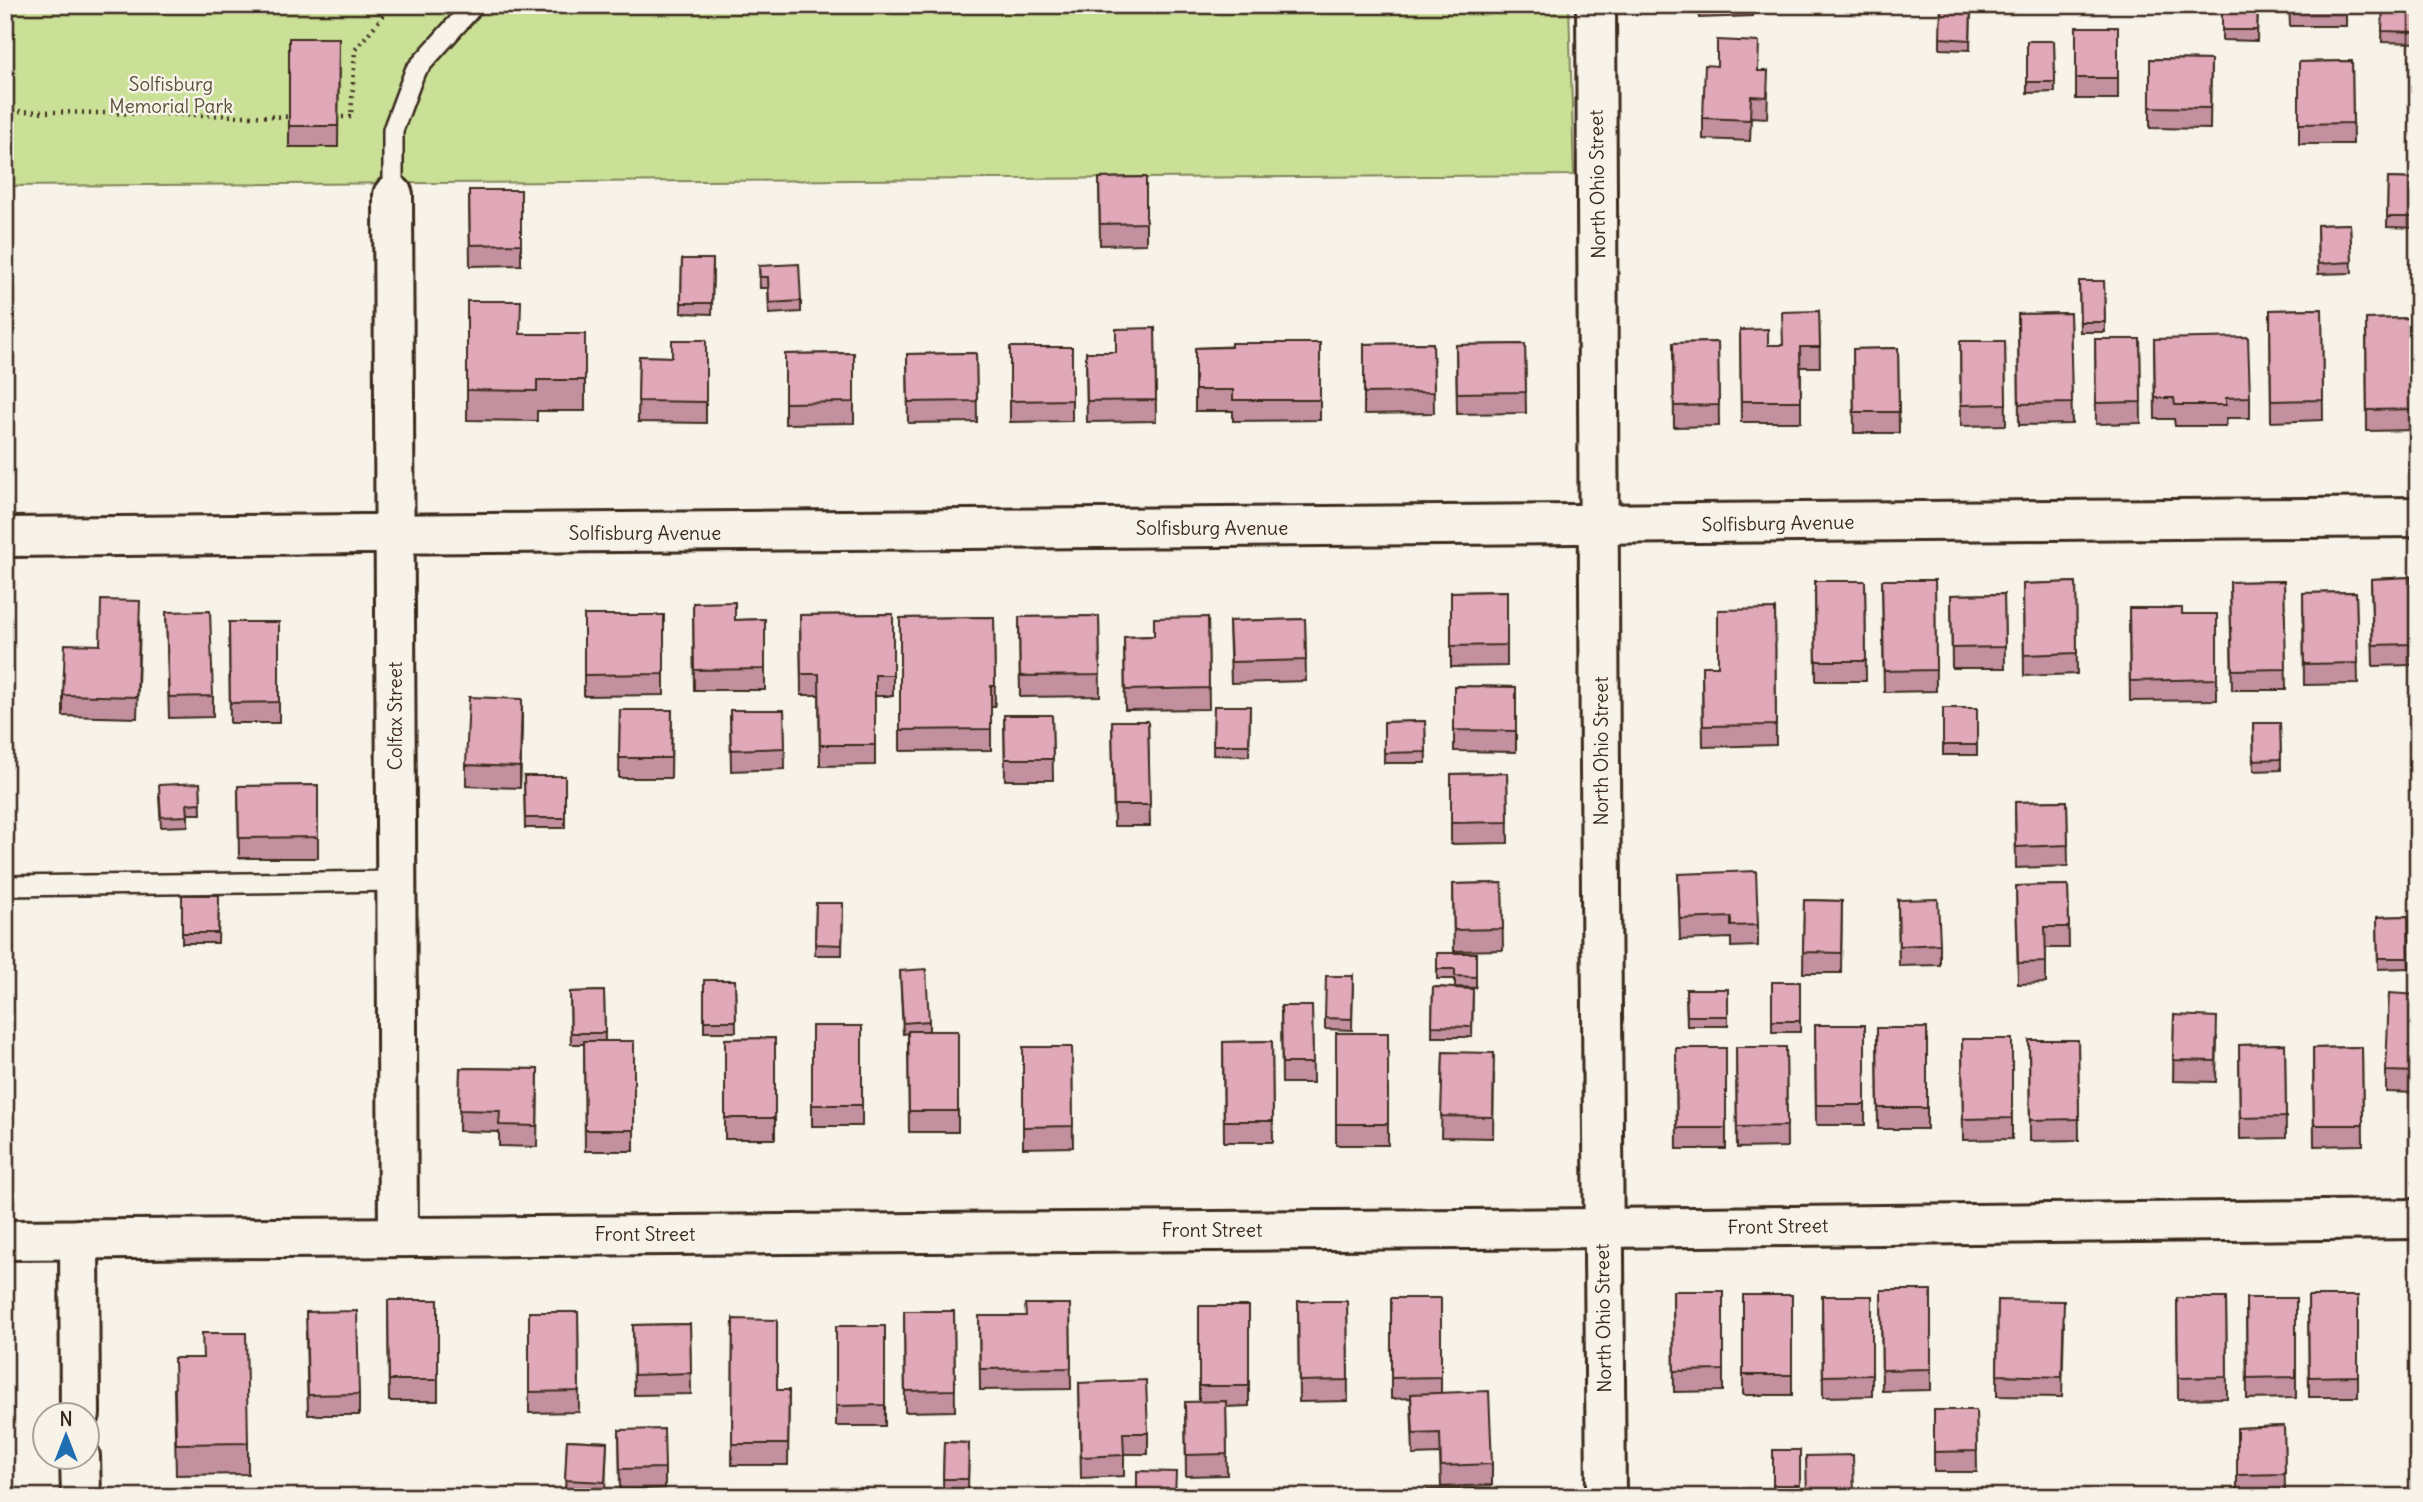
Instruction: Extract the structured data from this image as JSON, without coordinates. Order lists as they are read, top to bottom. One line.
{"streets":{"street":["North Ohio Street","Solfisburg Avenue","Colfax Street","Front Street"]},"crossings":[["North Ohio Street","Solfisburg Avenue"],["North Ohio Street","Front Street"],["Solfisburg Avenue","Colfax Street"],["Colfax Street","Front Street"]],"parks":["Solfisburg Memorial Park"],"north":"top"}
